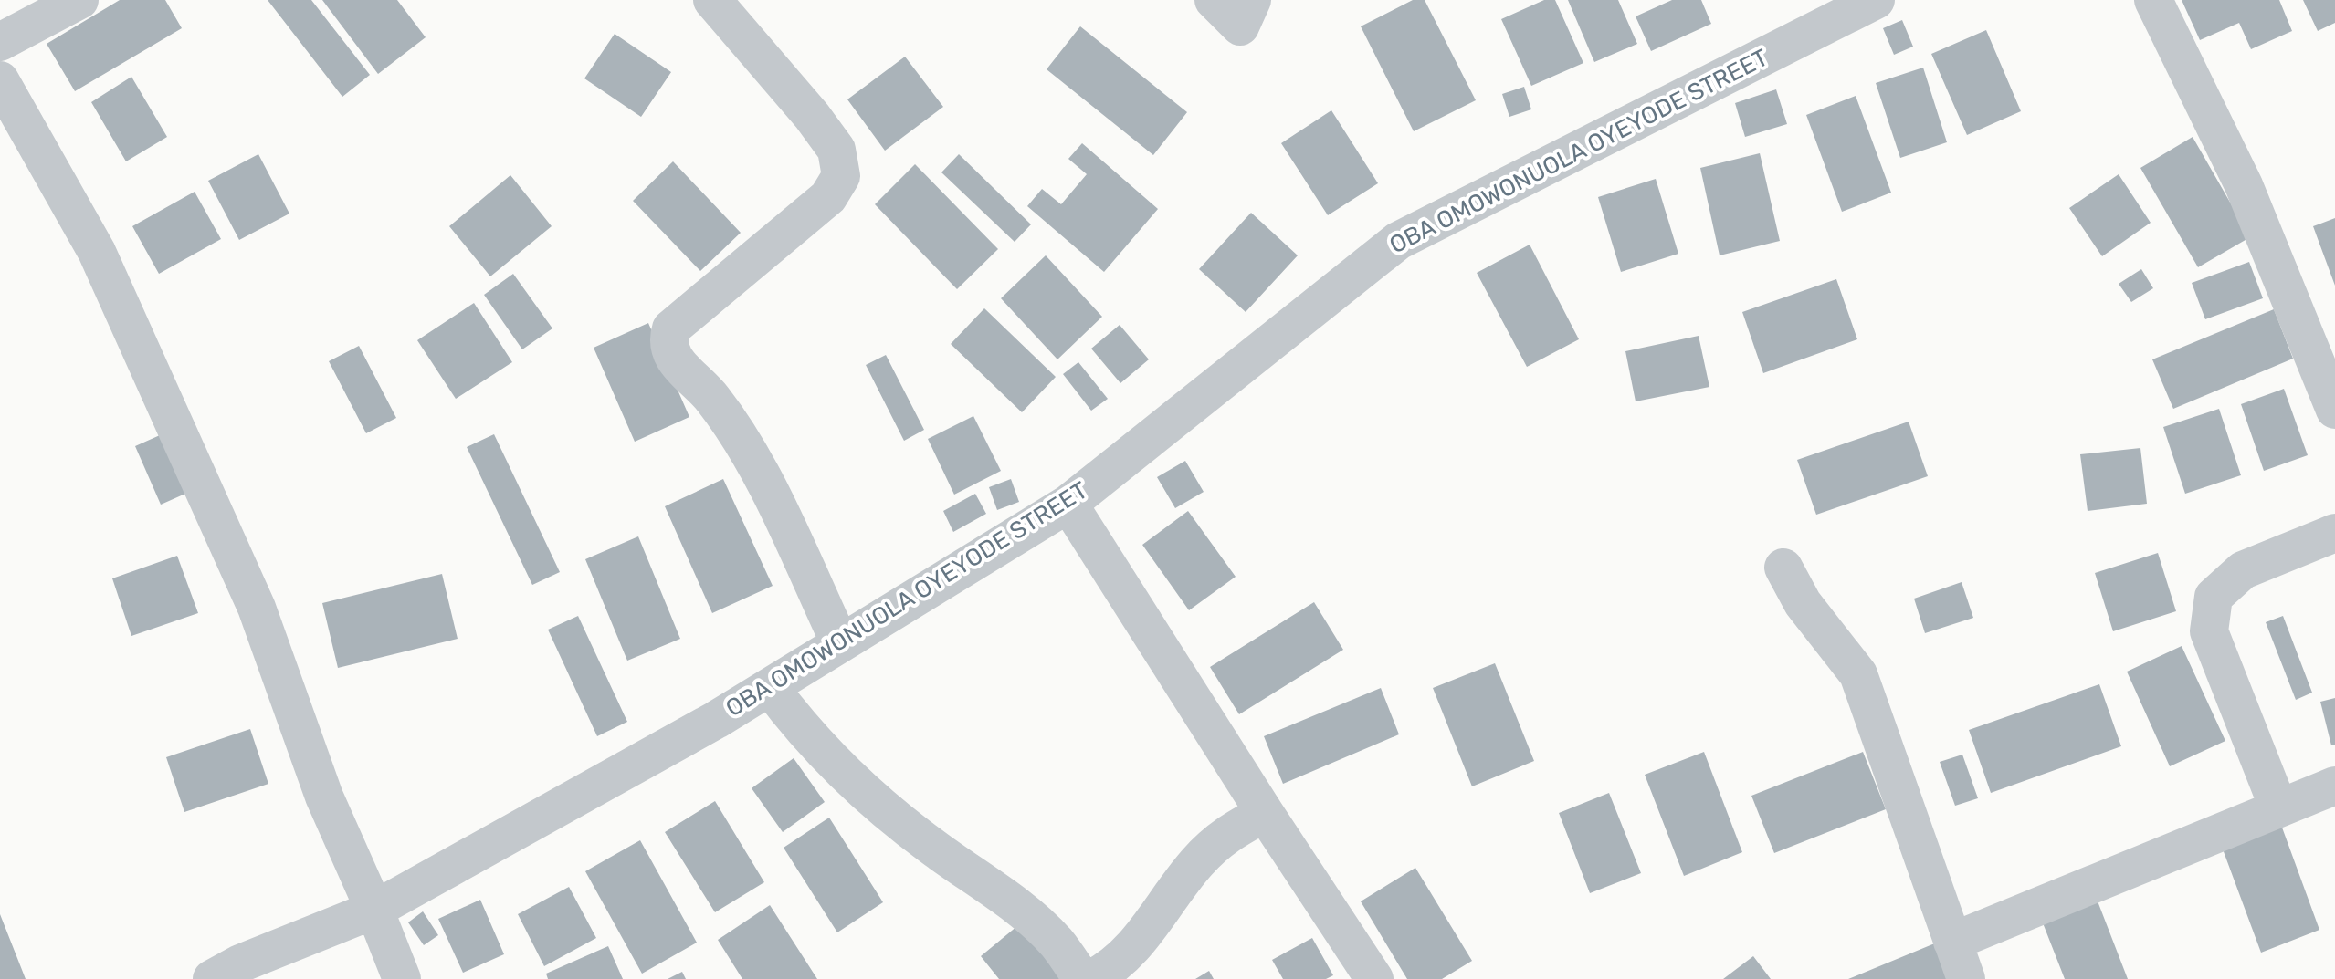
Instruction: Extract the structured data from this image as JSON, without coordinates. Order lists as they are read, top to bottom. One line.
{"streets":{"street":["OBA OMOWONUOLA OYEYODE STREET"]}}
